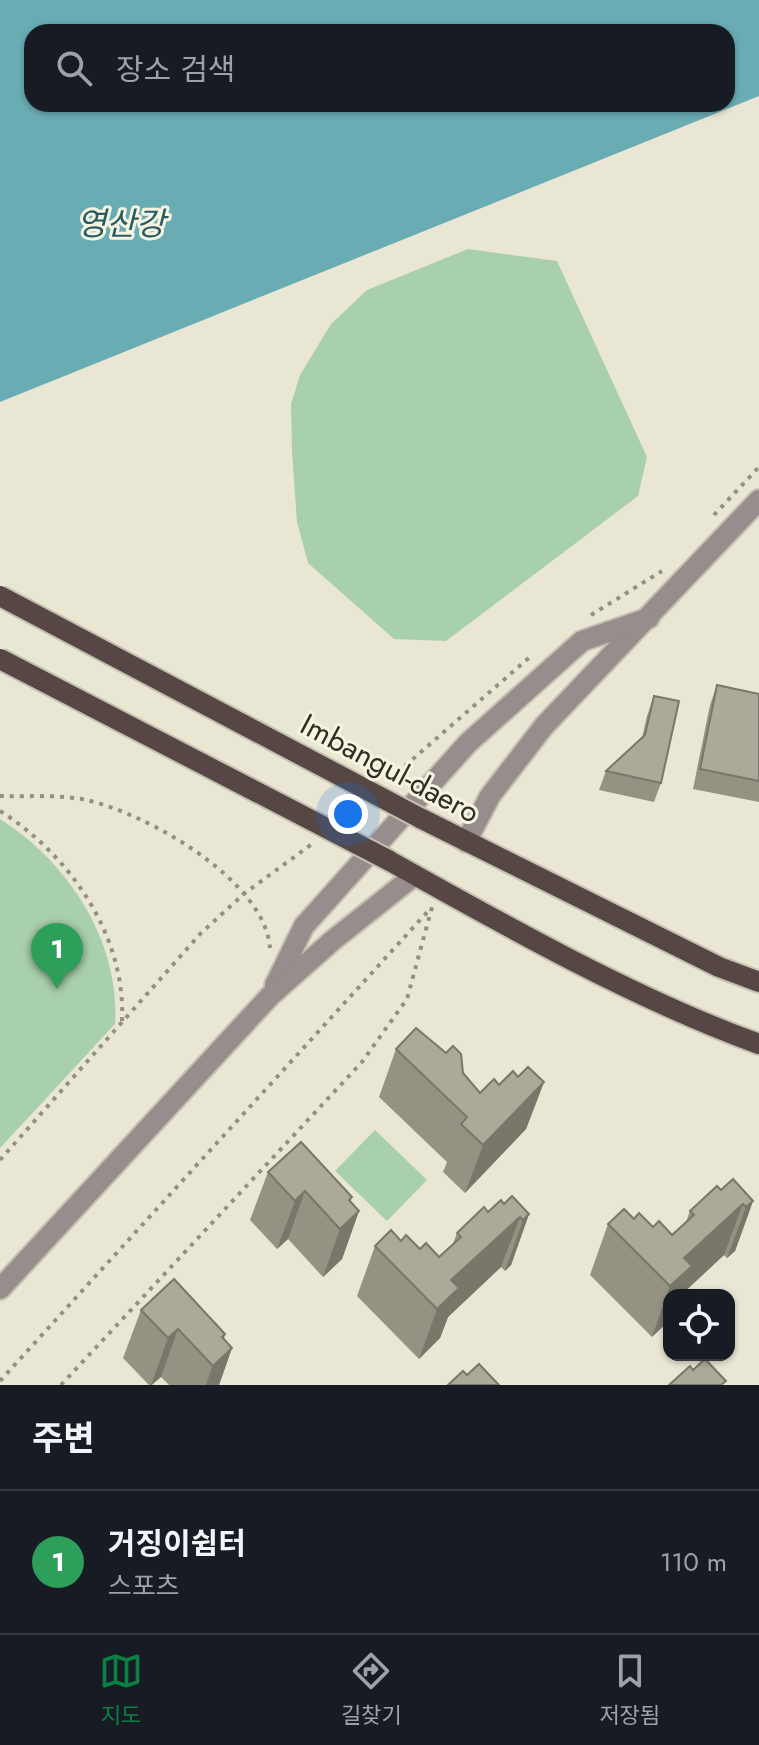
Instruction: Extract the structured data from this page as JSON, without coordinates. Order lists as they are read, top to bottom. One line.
{"streets":{"main road":["Imbangul-daero"]},"water":["영산강"],"page":{"search":"장소 검색","pins":"1","heading":"주변","list":[{"mark":"1","name":"거징이쉼터","note":"스포츠","value":"110 m"}],"nav":["지도","길찾기","저장됨"]}}
